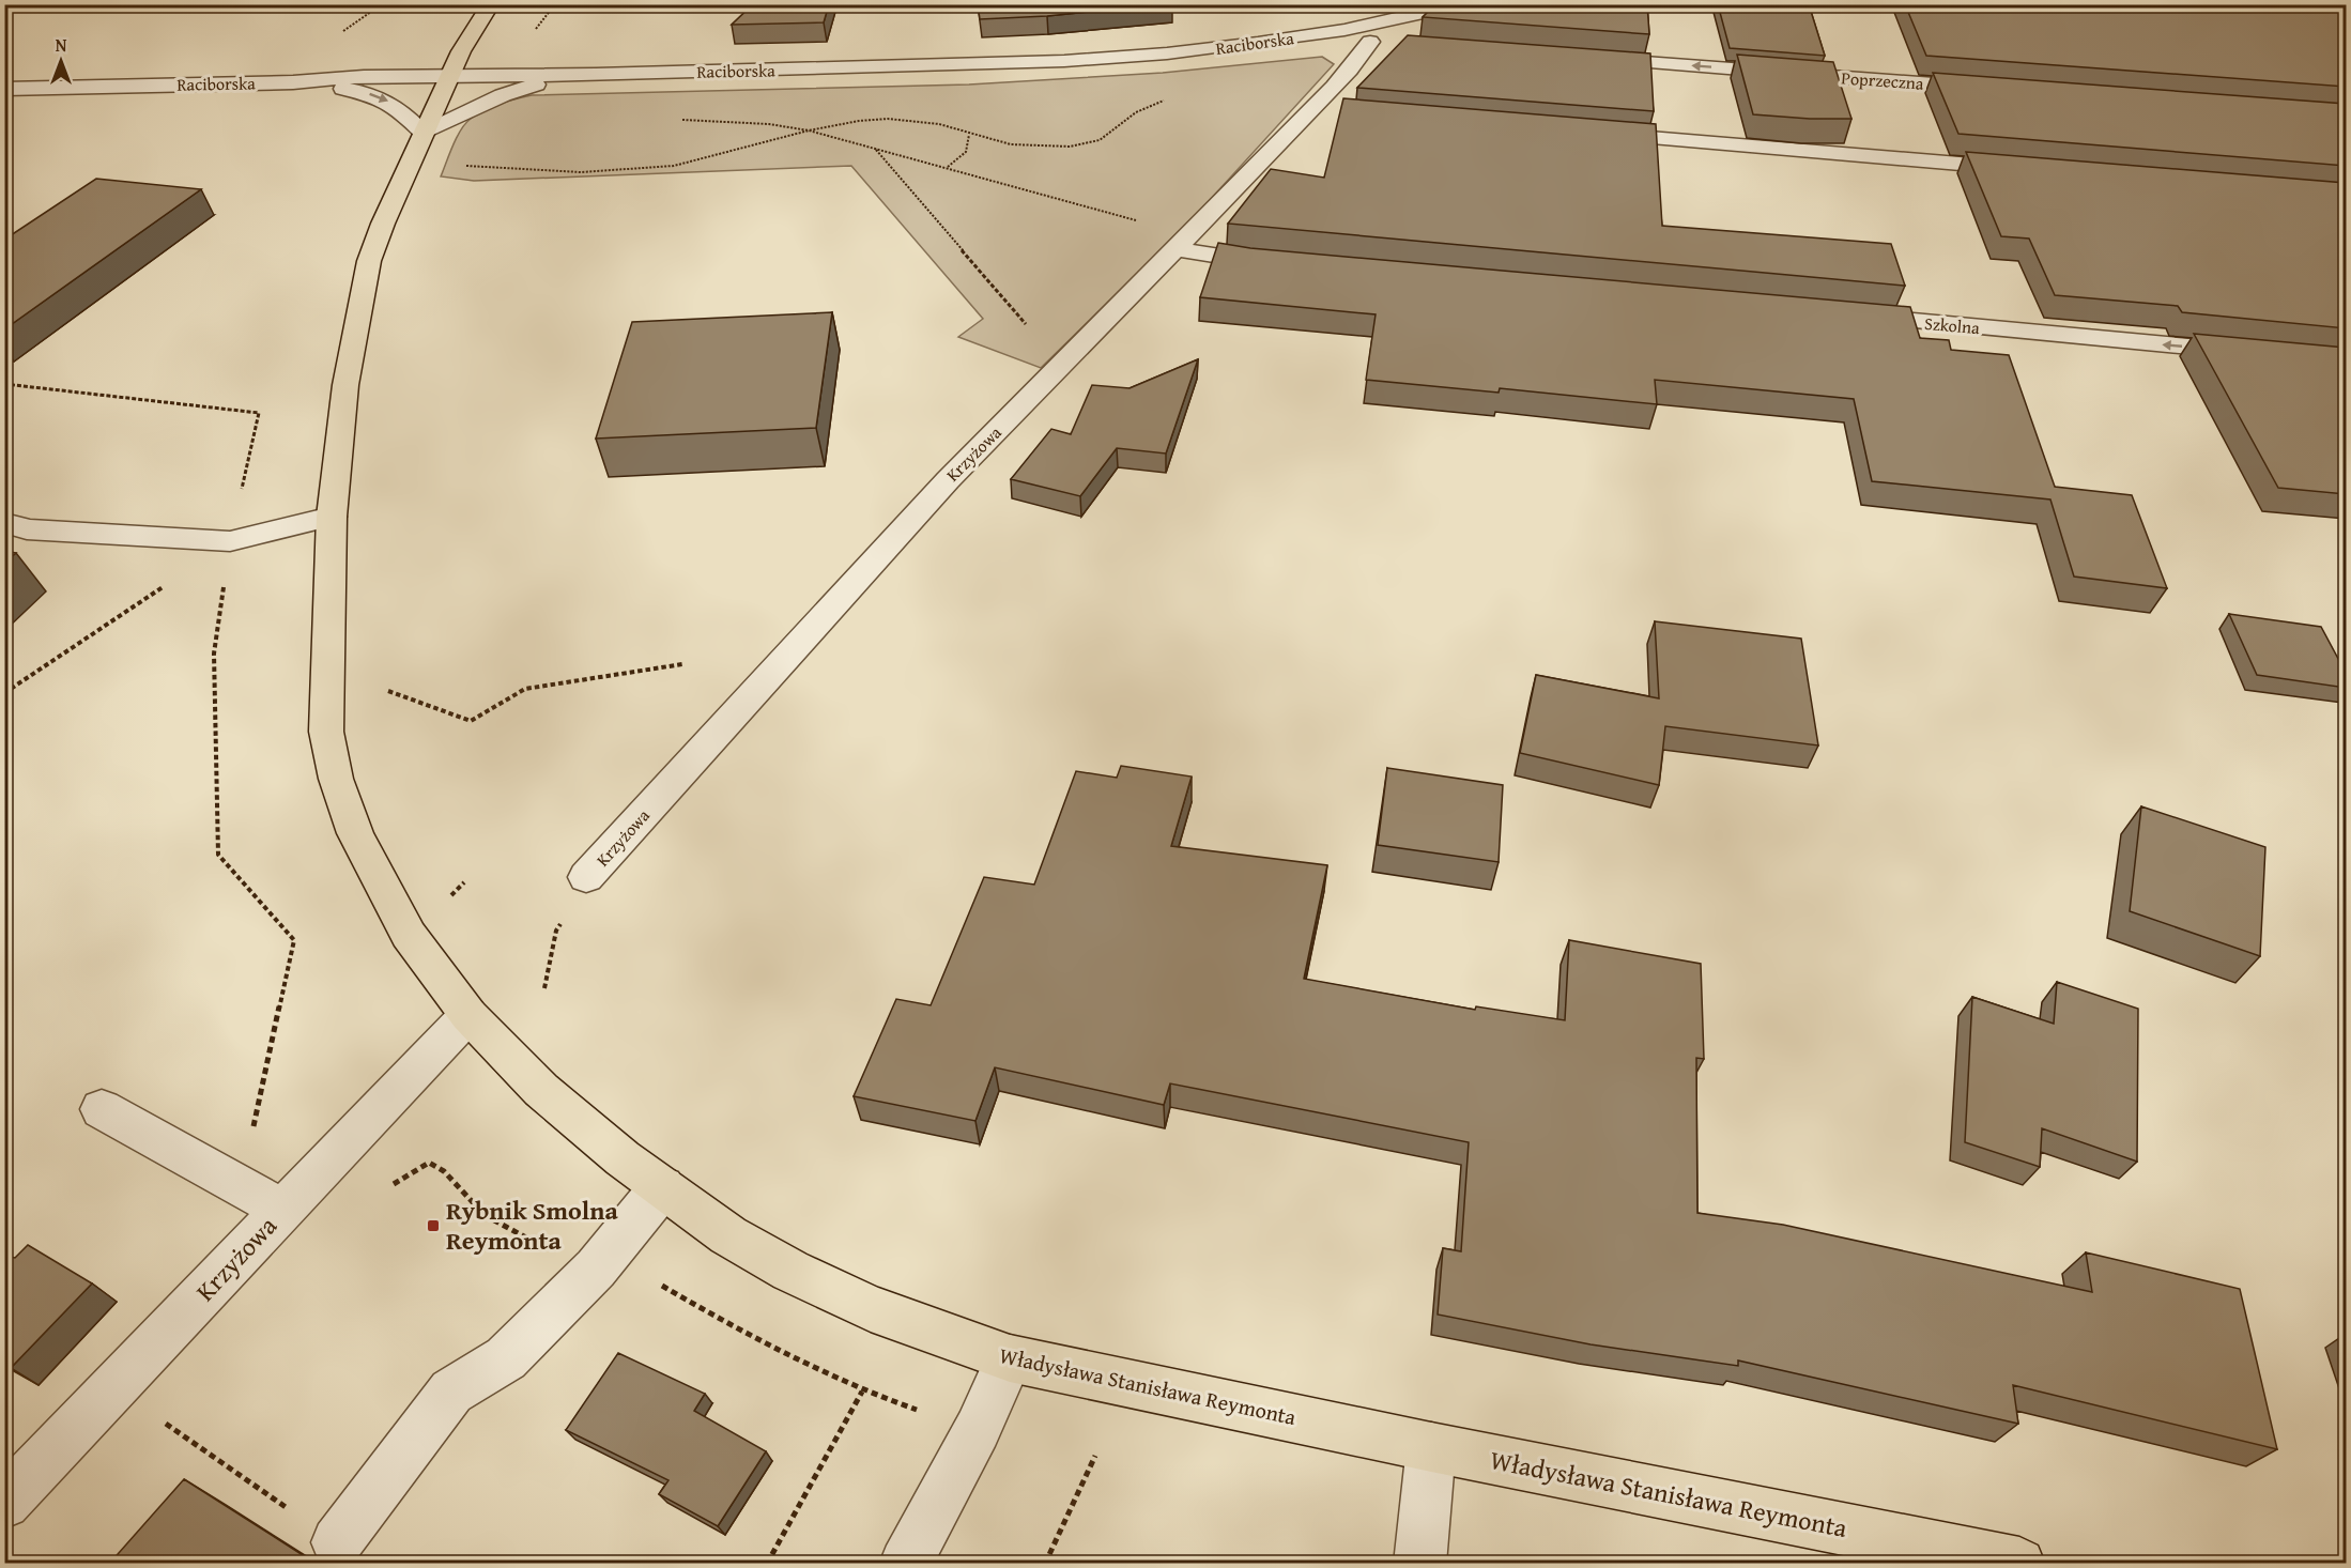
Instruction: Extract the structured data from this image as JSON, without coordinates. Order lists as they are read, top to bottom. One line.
{"streets":{"main road":["Władysława Stanisława Reymonta"],"street":["Raciborska","Poprzeczna","Szkolna","Krzyżowa"]},"crossings":[["Raciborska","Krzyżowa"],["Raciborska","Władysława Stanisława Reymonta"],["Krzyżowa","Władysława Stanisława Reymonta"]],"places":{"transit":["Rybnik Smolna Reymonta"]},"north":"top"}
